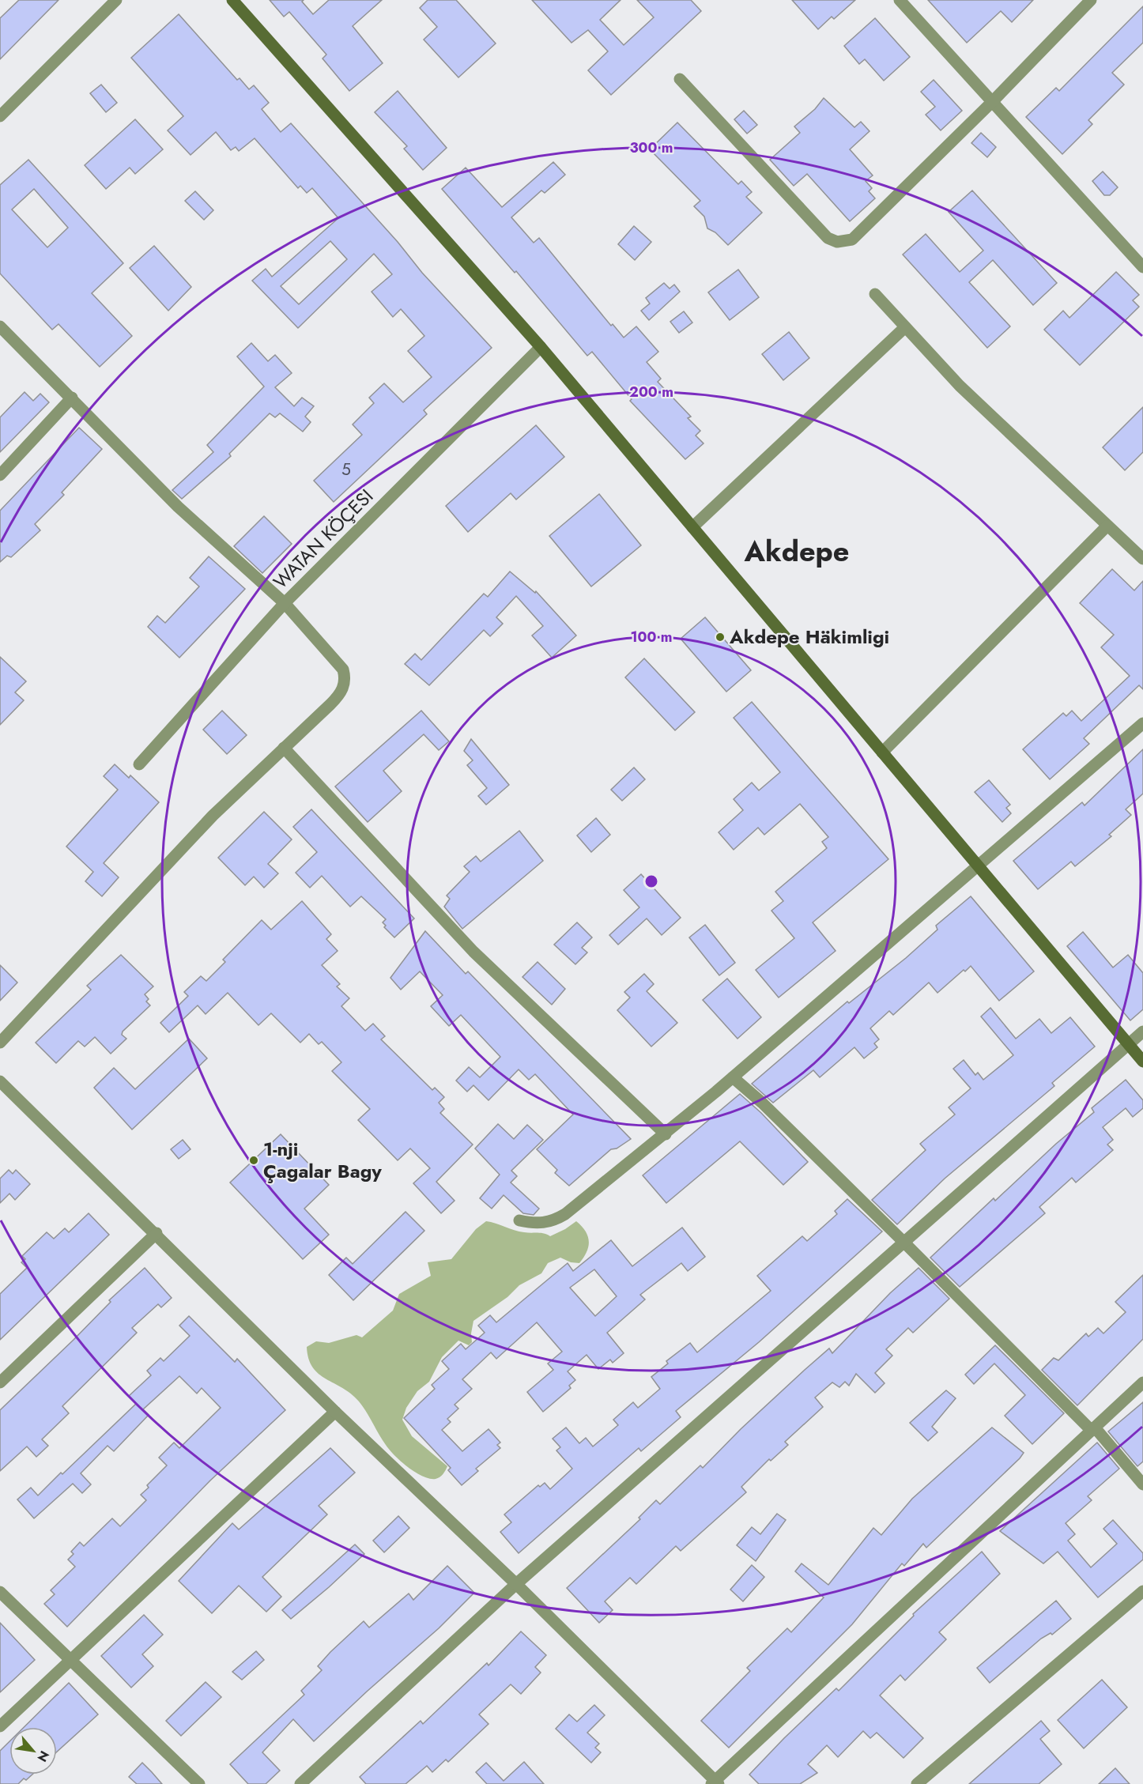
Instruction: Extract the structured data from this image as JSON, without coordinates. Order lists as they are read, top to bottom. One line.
{"streets":{"street":["WATAN KÖÇESI"]},"districts":["Akdepe"],"places":["Akdepe Häkimligi","1-nji Çagalar Bagy"],"house_numbers":["5"],"north":"bottom right","rings":["300 m","200 m","100 m"]}
